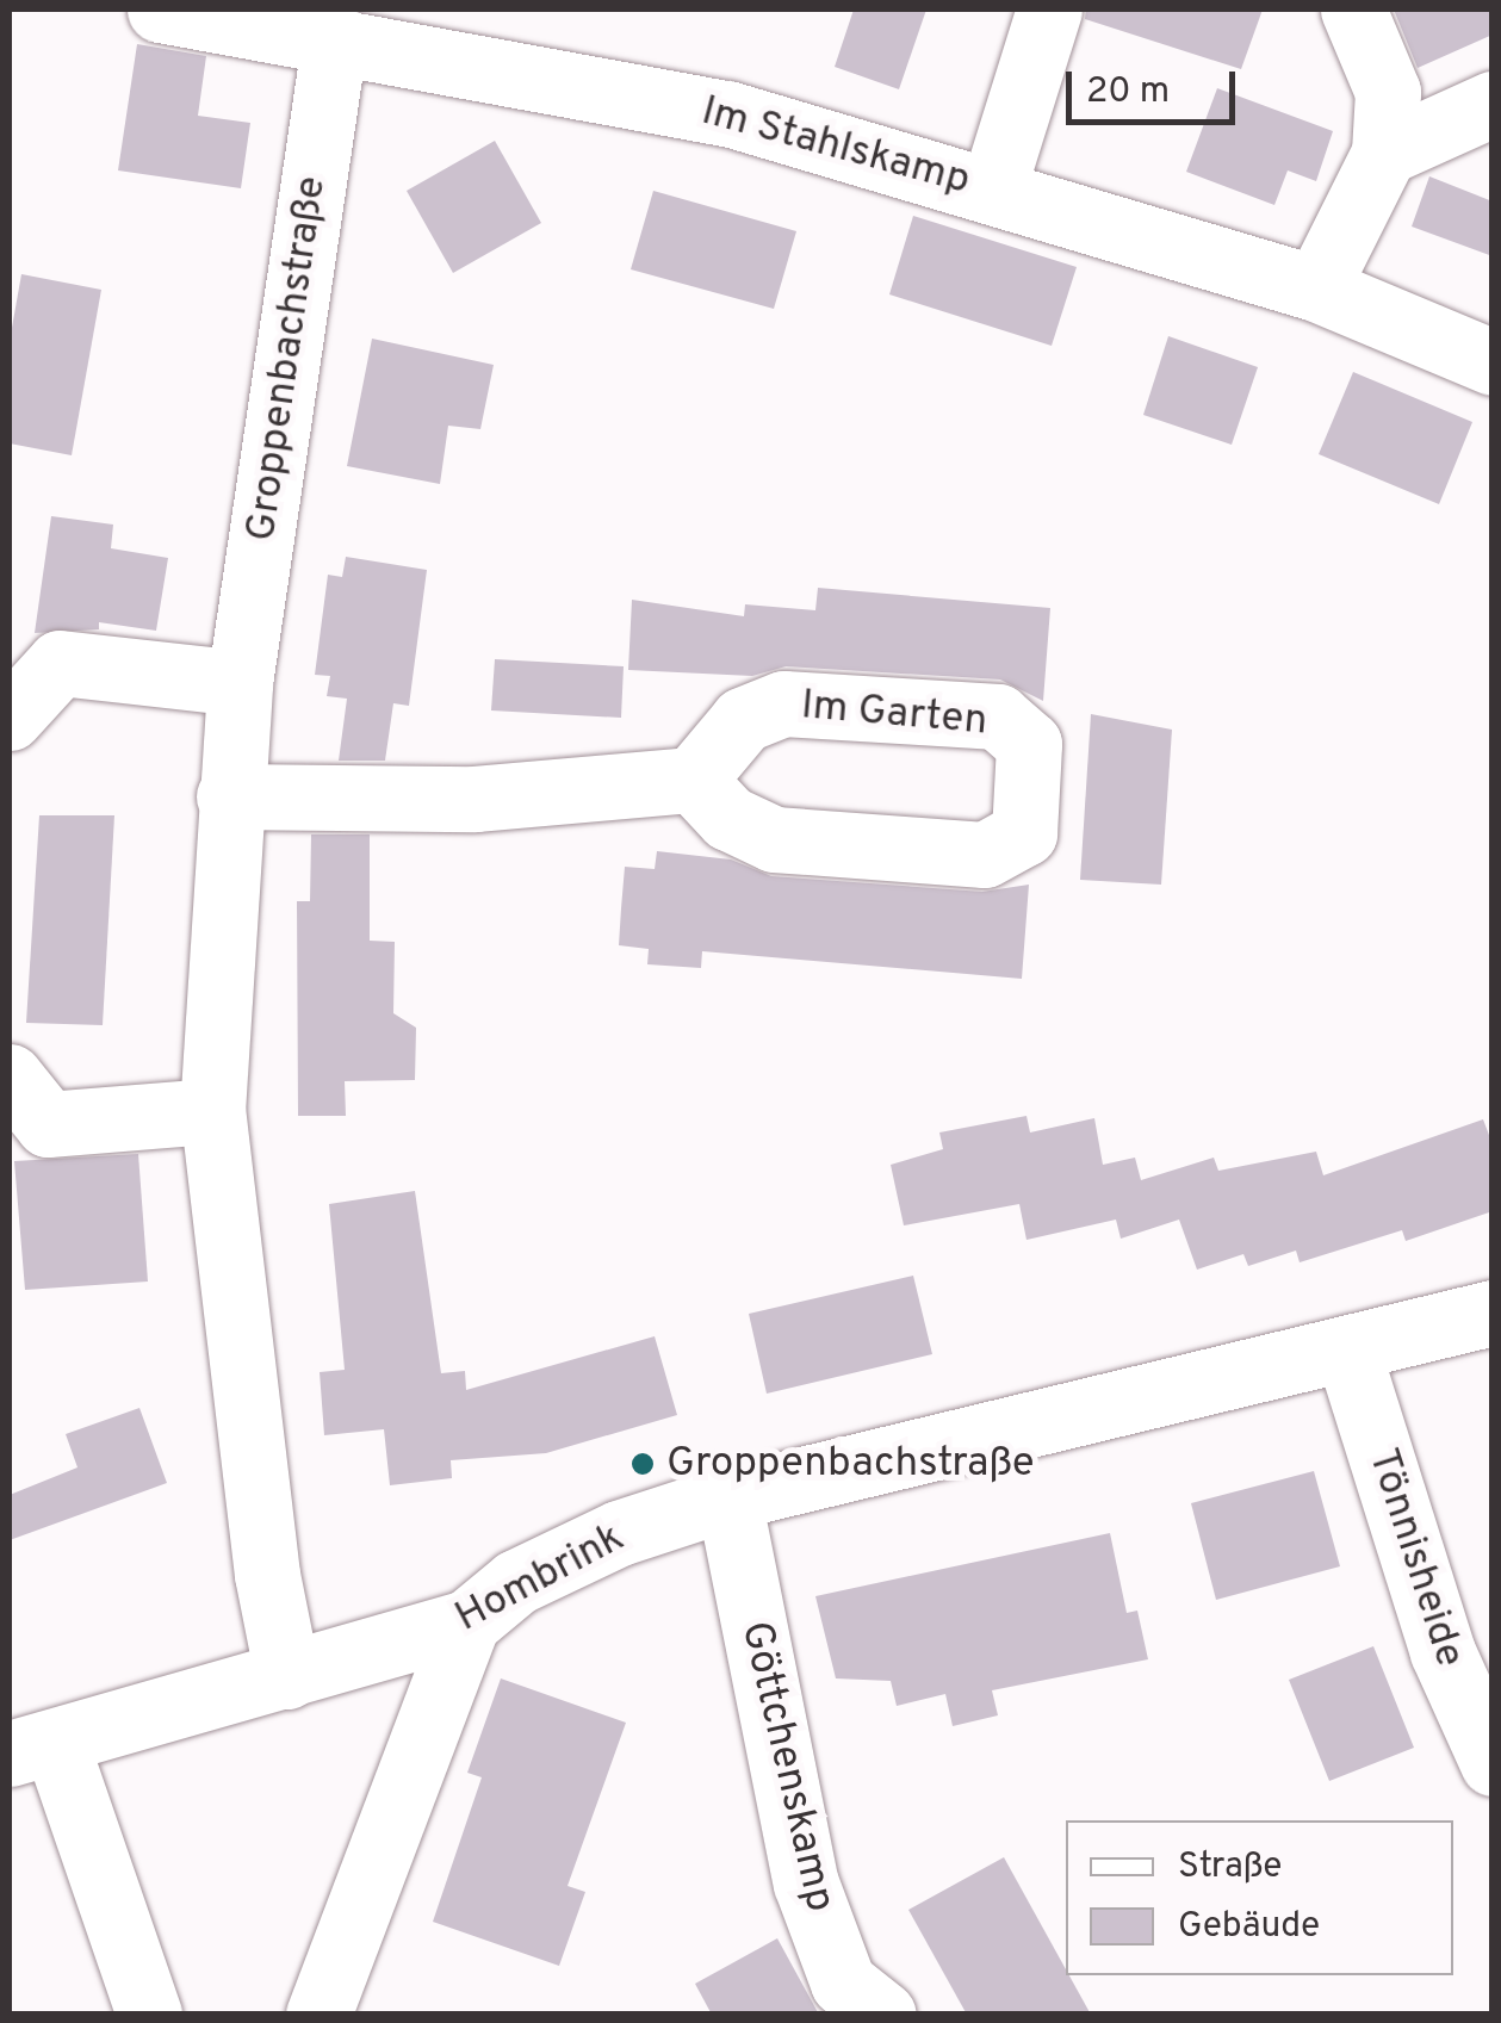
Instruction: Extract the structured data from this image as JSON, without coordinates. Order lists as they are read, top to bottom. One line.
{"streets":{"street":["Im Stahlskamp","Groppenbachstraße","Im Garten","Tönnisheide","Hombrink","Göttchenskamp"]},"crossings":[["Im Stahlskamp","Groppenbachstraße"],["Groppenbachstraße","Hombrink"],["Tönnisheide","Hombrink"],["Hombrink","Göttchenskamp"]],"places":["Groppenbachstraße"],"legend":["Straße","Gebäude"],"scale_bar":"20 m"}
